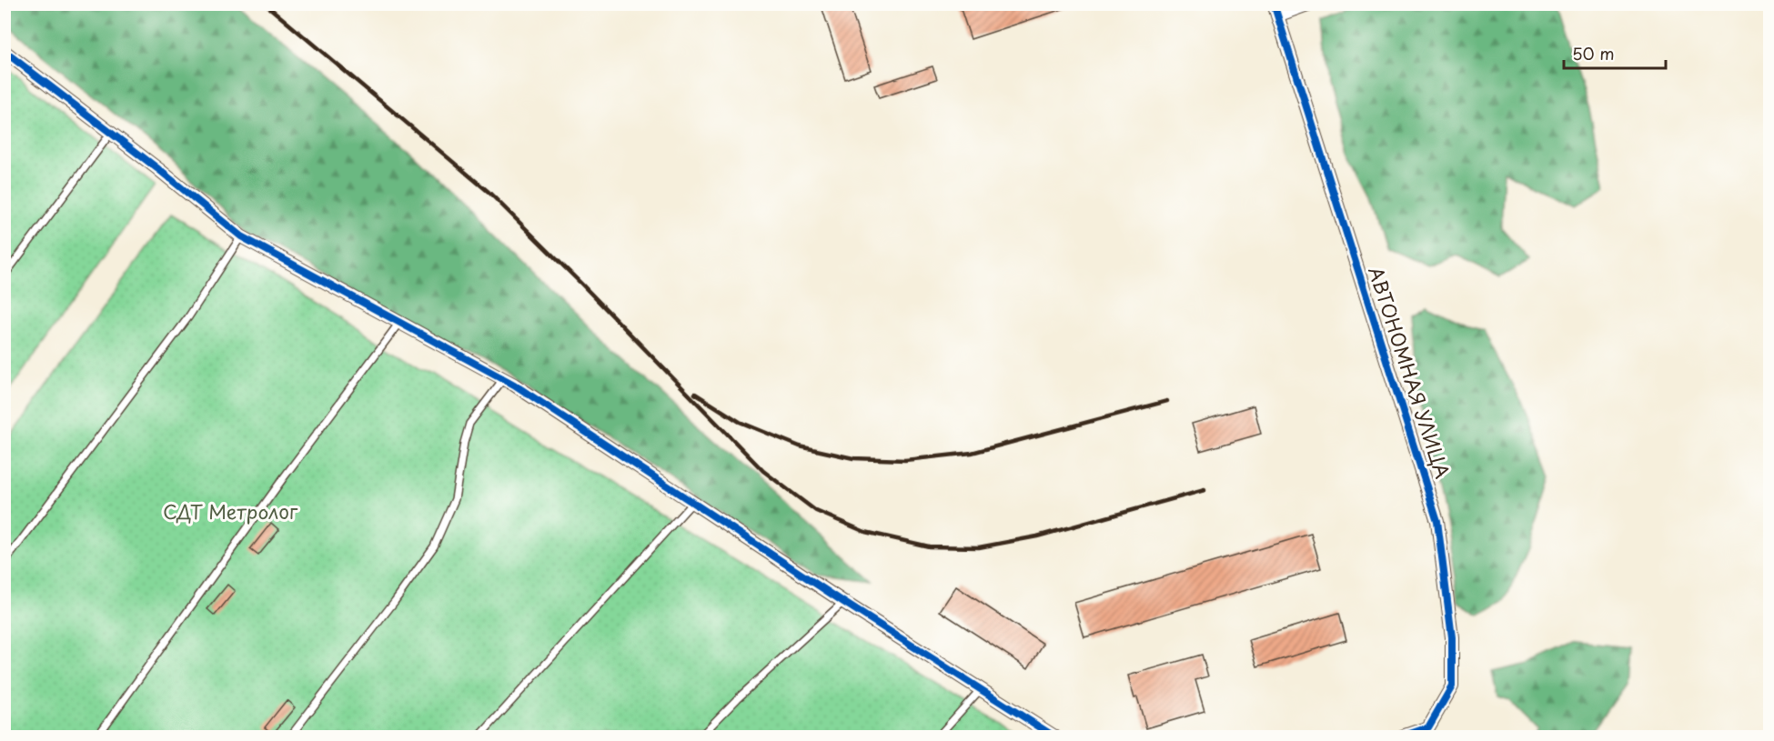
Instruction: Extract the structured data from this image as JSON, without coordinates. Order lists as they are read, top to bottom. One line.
{"streets":{"street":["АВТОНОМНАЯ УЛИЦА"]},"parks":["СДТ Метролог"],"scale_bar":"50 m"}
